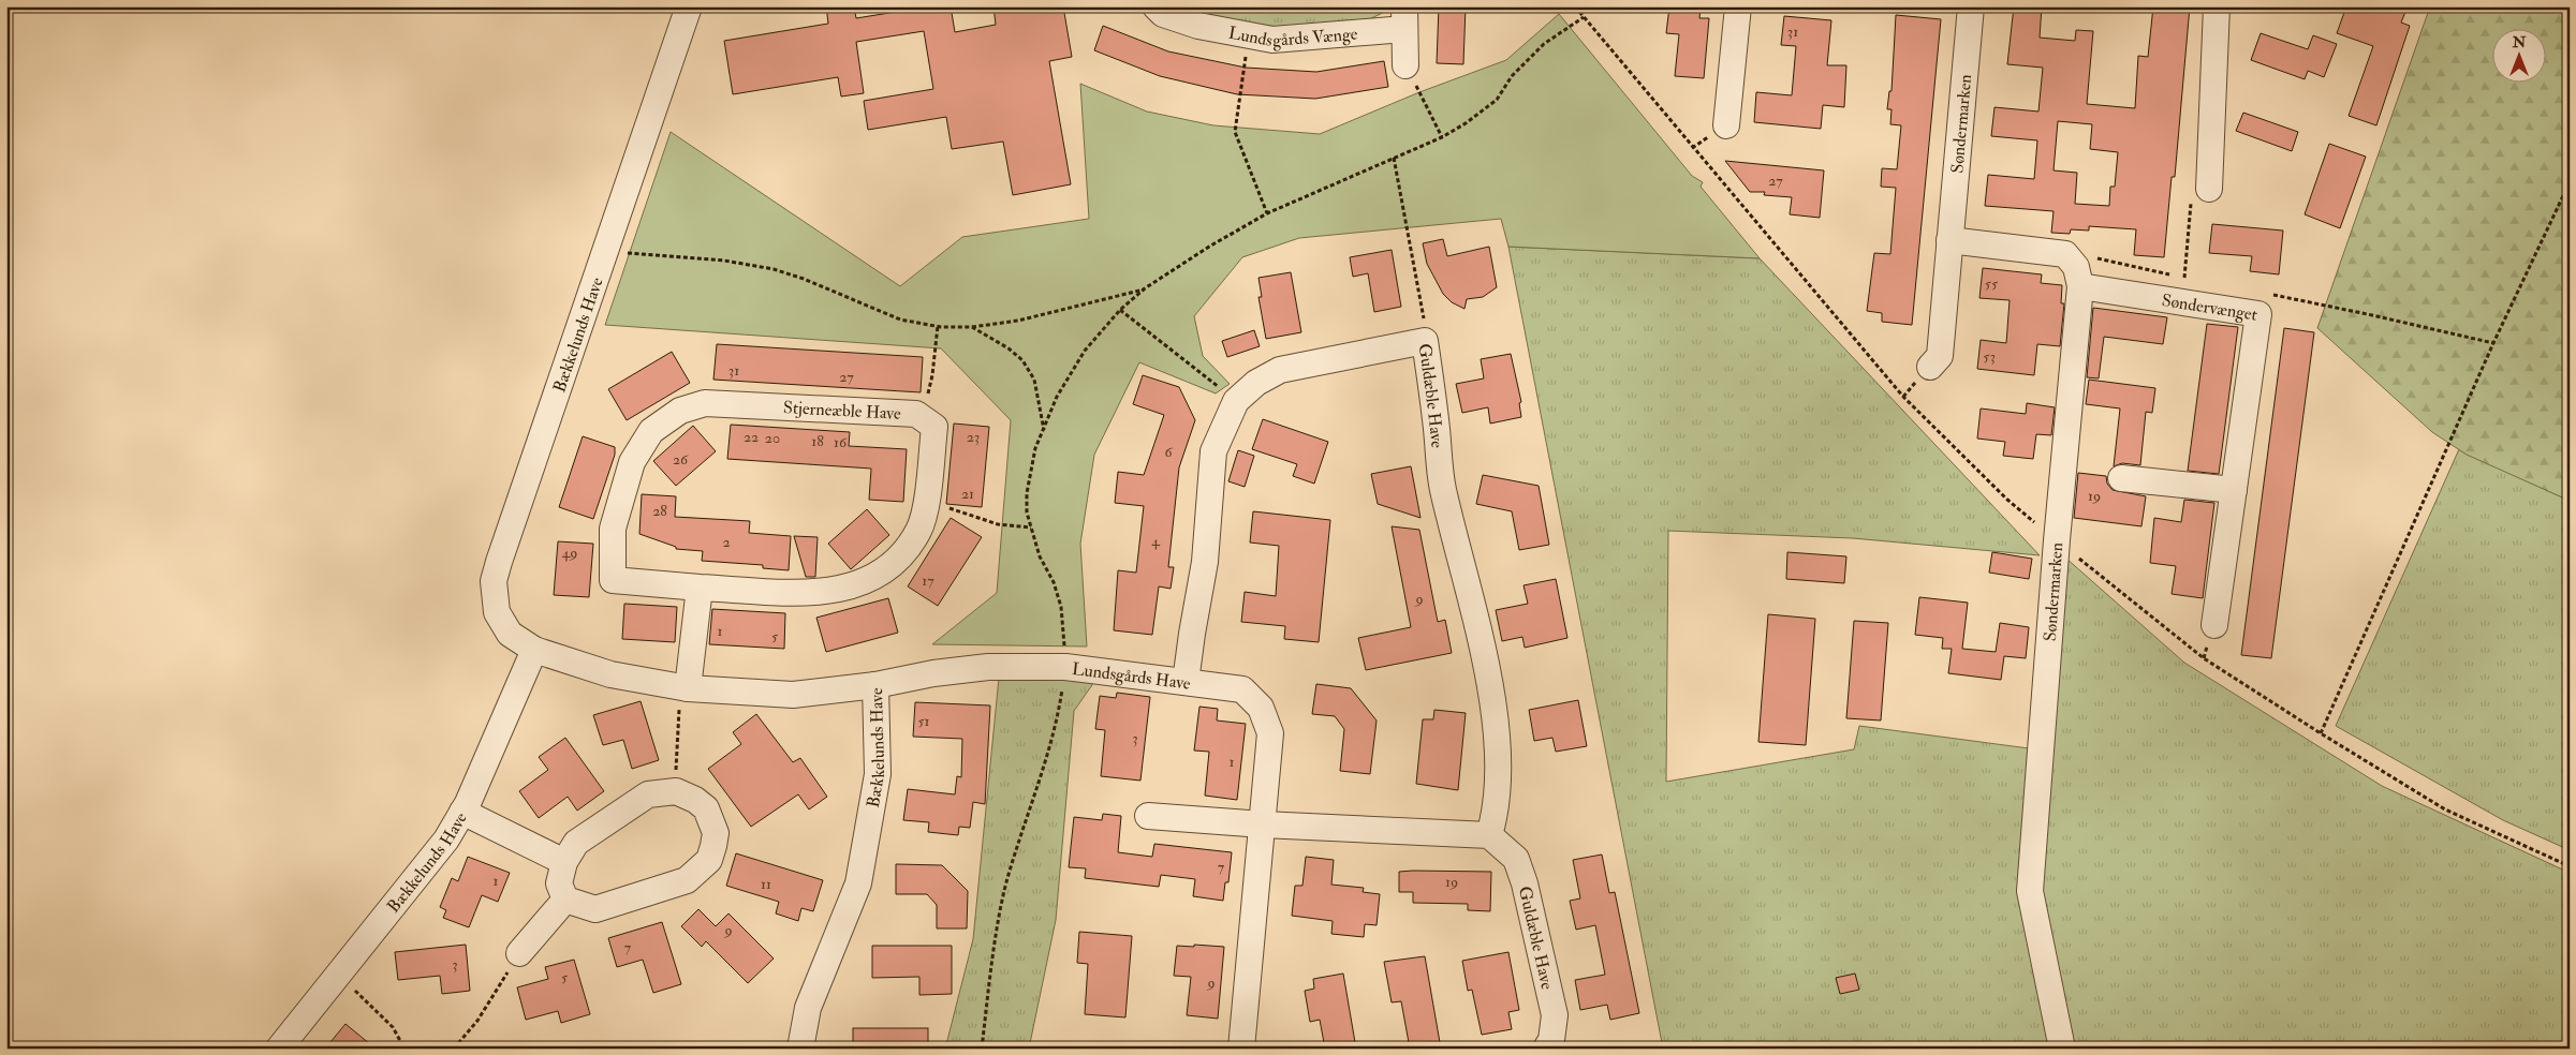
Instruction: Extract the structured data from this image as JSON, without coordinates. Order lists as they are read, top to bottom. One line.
{"streets":{"street":["Lundsgårds Vænge","Søndermarken","Søndervænget","Bækkelunds Have","Guldæble Have","Stjerneæble Have","Lundsgårds Have"]},"crossings":[["Søndermarken","Søndervænget"],["Bækkelunds Have","Lundsgårds Have"],["Guldæble Have","Lundsgårds Have"]],"house_numbers":["31","27","55","53","31","27","22","23","20","18","16","6","26","21","19","28","4","2","49","17","9","1","5","51","3","1","7","1","19","11","9","7","3","5","9"],"north":"top"}
